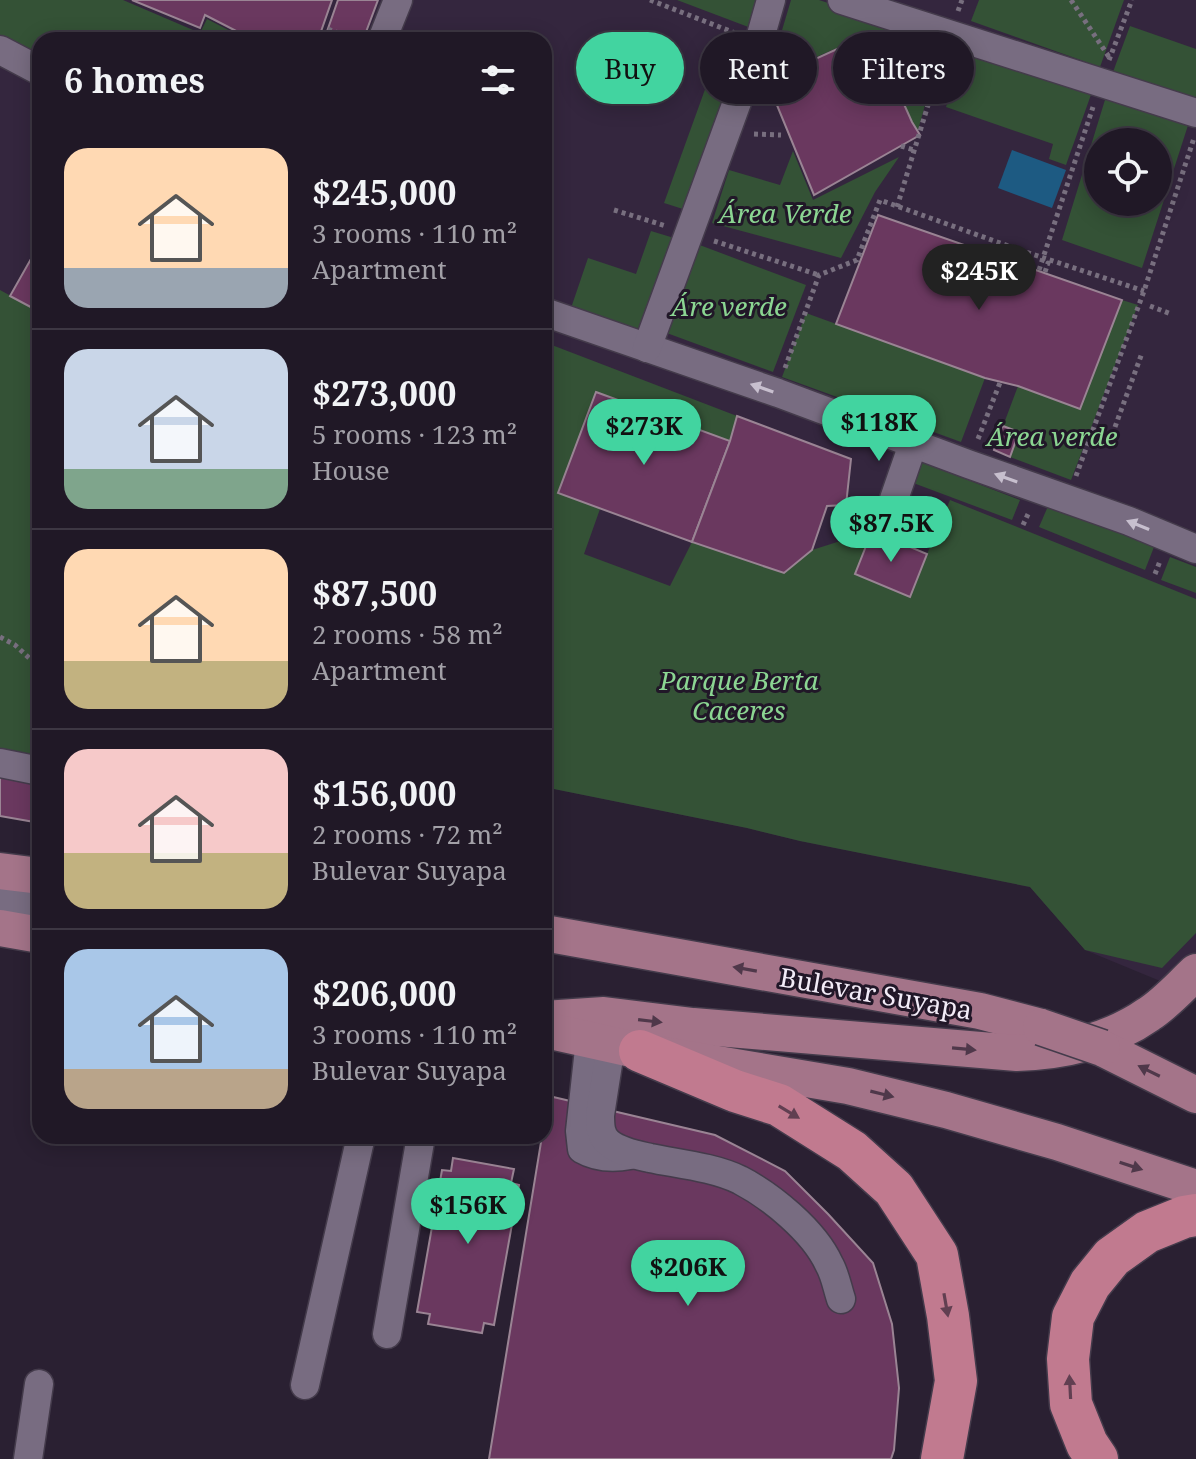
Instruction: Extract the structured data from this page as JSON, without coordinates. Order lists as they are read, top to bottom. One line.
{"streets":{"main road":["Bulevar Suyapa"]},"parks":["Área Verde","Áre verde","Área verde","Parque Berta Caceres"],"page":{"chip":["Buy","Rent","Filters"],"heading":"6 homes","list":[{"name":"$245,000","note":"3 rooms · 110 m² · Apartment"},{"name":"$273,000","note":"5 rooms · 123 m² · House"},{"name":"$87,500","note":"2 rooms · 58 m² · Apartment"},{"name":"$156,000","note":"2 rooms · 72 m² · Bulevar Suyapa"},{"name":"$206,000","note":"3 rooms · 110 m² · Bulevar Suyapa"}],"price":["$245K","$118K","$273K","$87.5K","$156K","$206K"]}}
